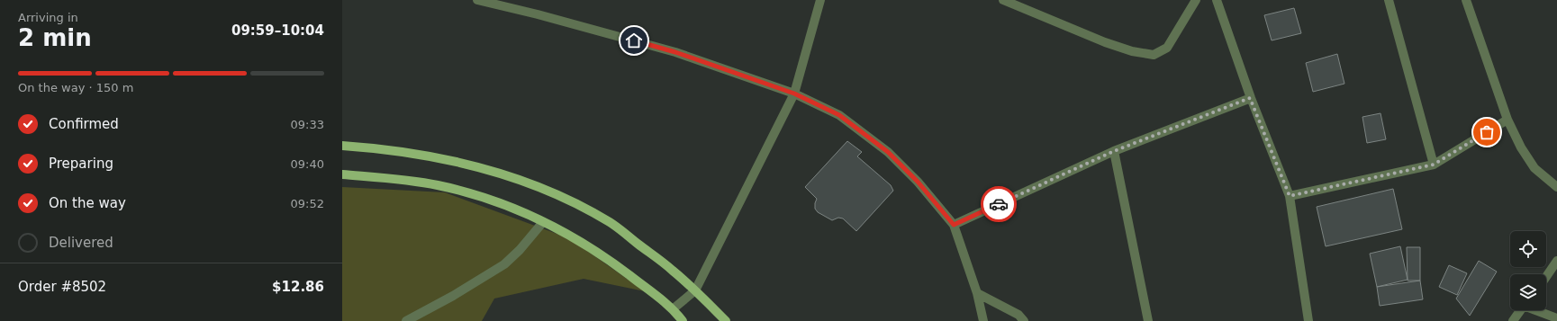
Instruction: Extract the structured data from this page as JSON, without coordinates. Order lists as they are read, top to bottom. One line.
{"page":{"heading":["2 min","Arriving in","09:59–10:04"],"panel":["Order #8502","$12.86"],"bar":"On the way · 150 m","list":[["Confirmed","09:33"],["Preparing","09:40"],["On the way","09:52"],"Delivered"]}}
